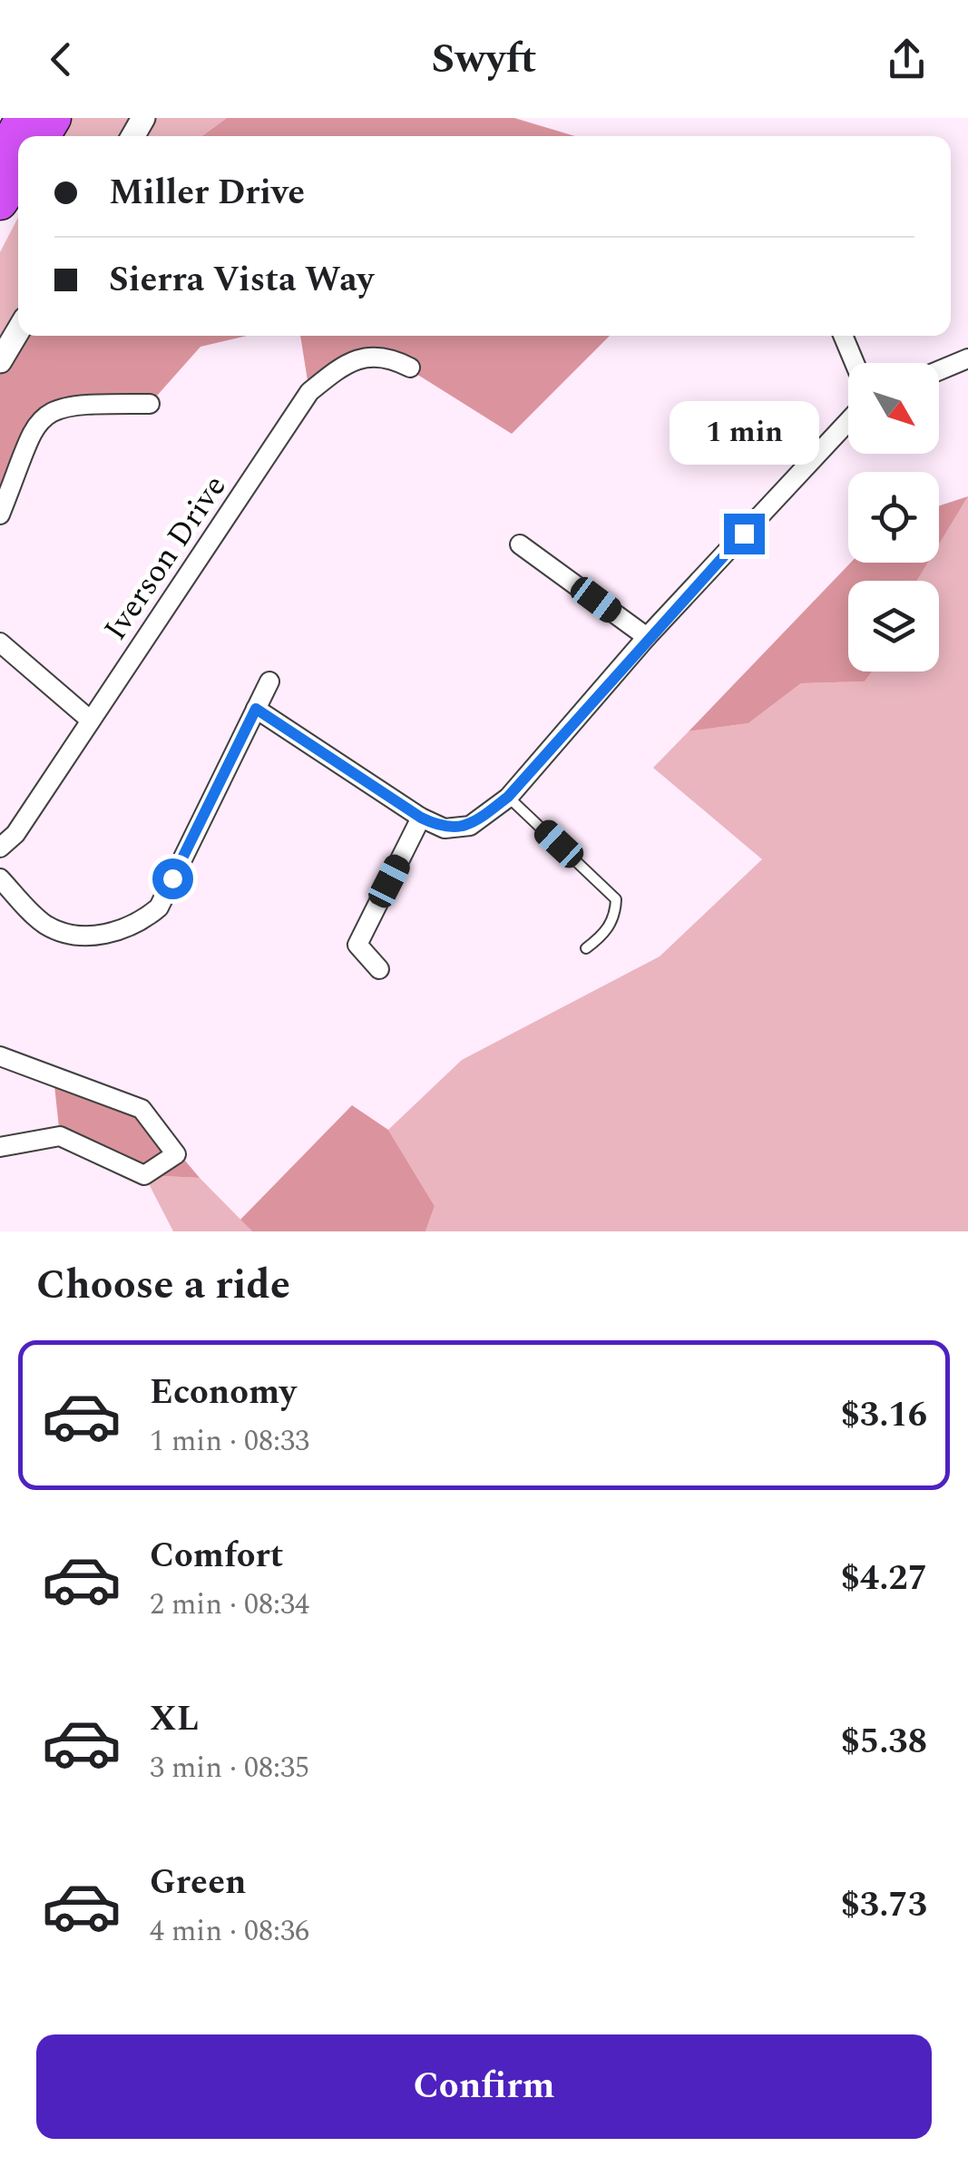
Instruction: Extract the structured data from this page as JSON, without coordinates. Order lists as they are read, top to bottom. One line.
{"streets":{"street":["Iverson Drive"]},"north":"bottom right","page":{"header":"Swyft","banner":["Miller Drive","Sierra Vista Way"],"bubble":"1 min","heading":"Choose a ride","list":[{"name":"Economy","note":"1 min · 08:33","value":"$3.16"},{"name":"Comfort","note":"2 min · 08:34","value":"$4.27"},{"name":"XL","note":"3 min · 08:35","value":"$5.38"},{"name":"Green","note":"4 min · 08:36","value":"$3.73"}],"buttons":"Confirm"}}
